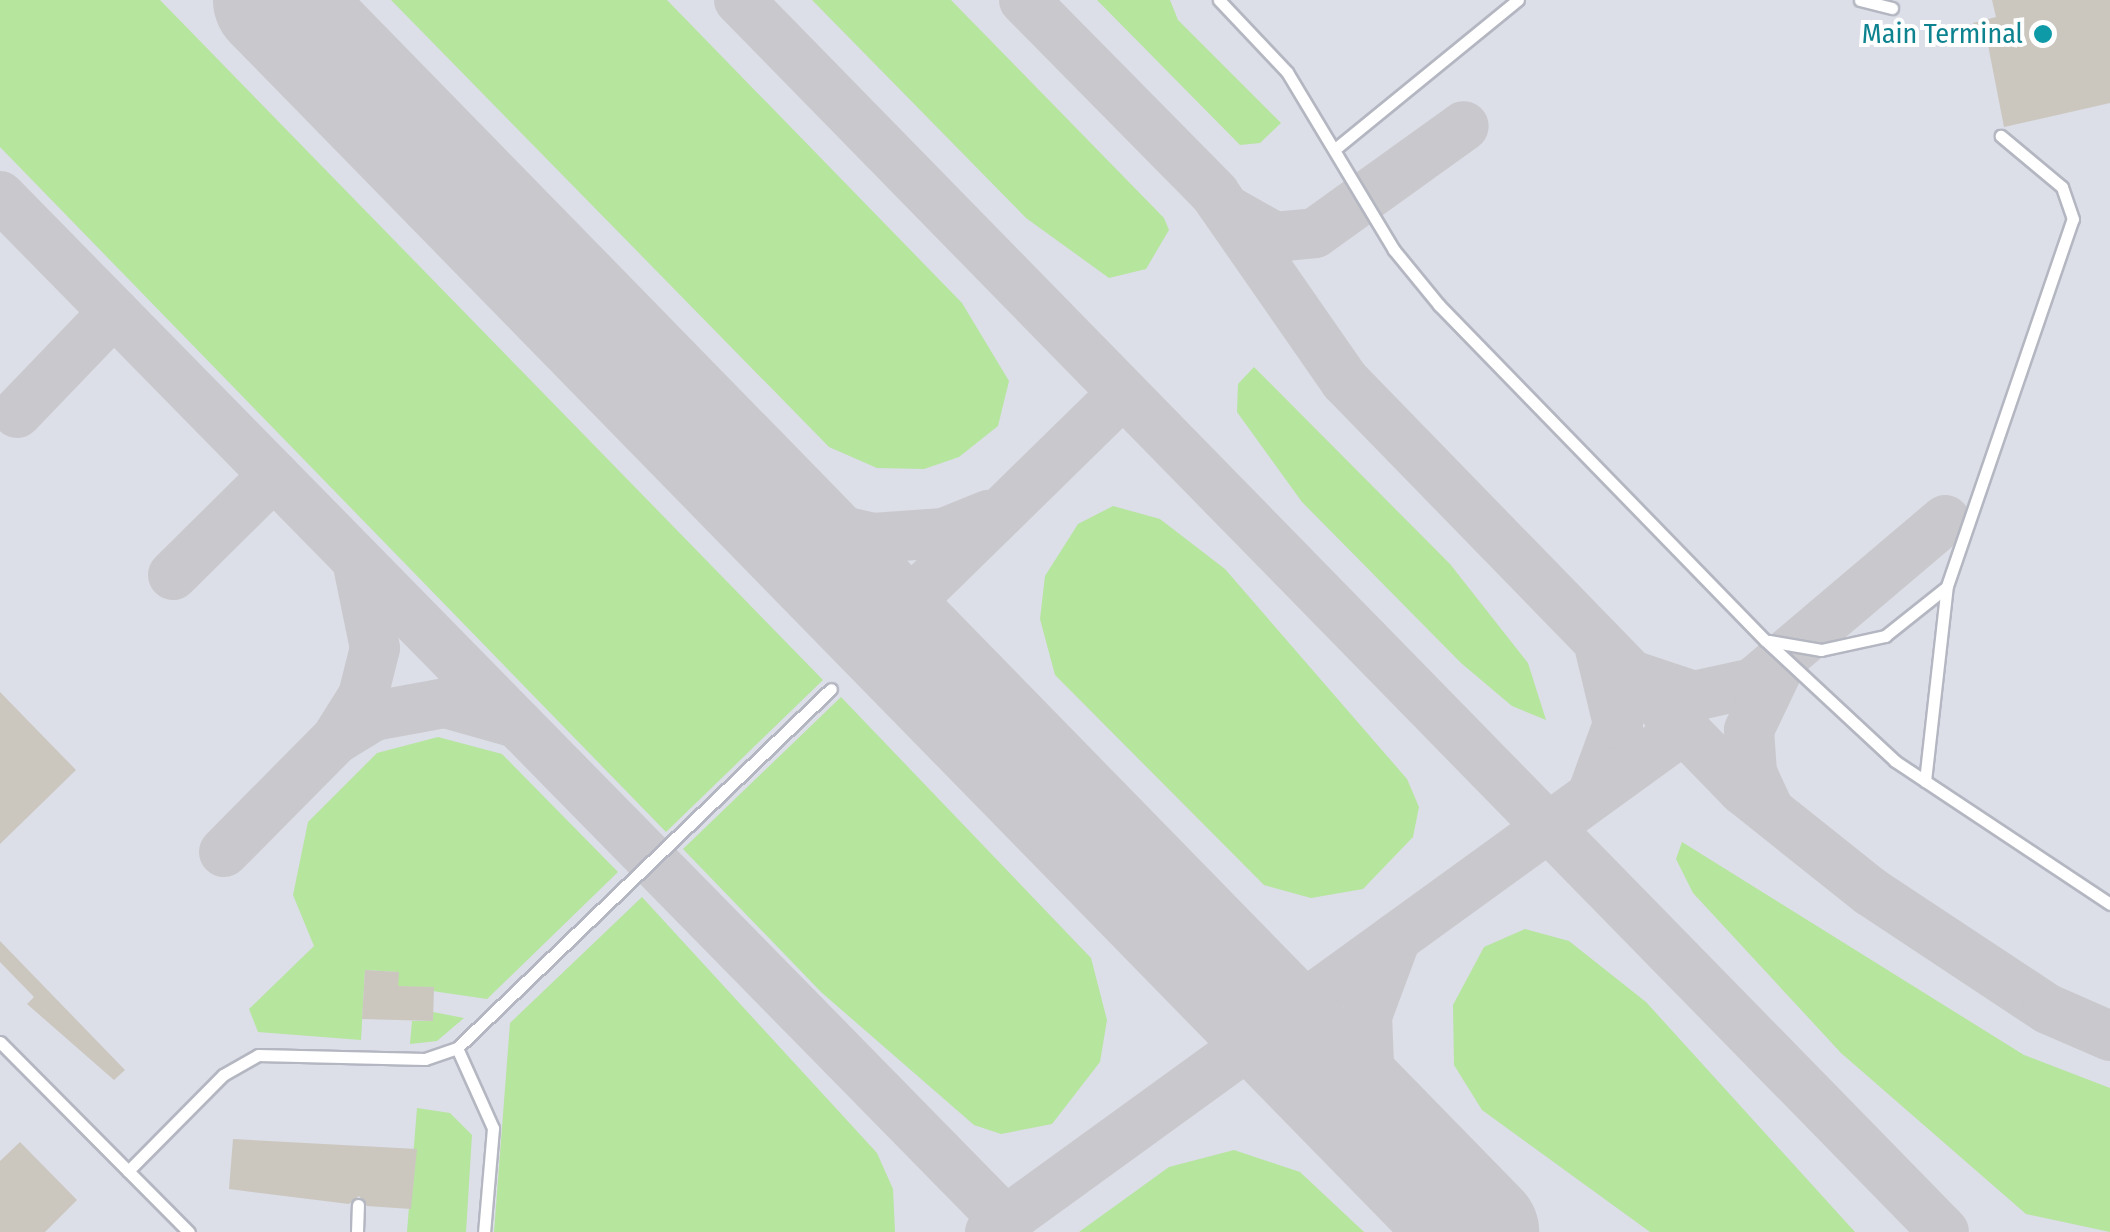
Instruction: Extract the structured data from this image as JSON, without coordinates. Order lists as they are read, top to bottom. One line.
{"places":["Main Terminal"]}
